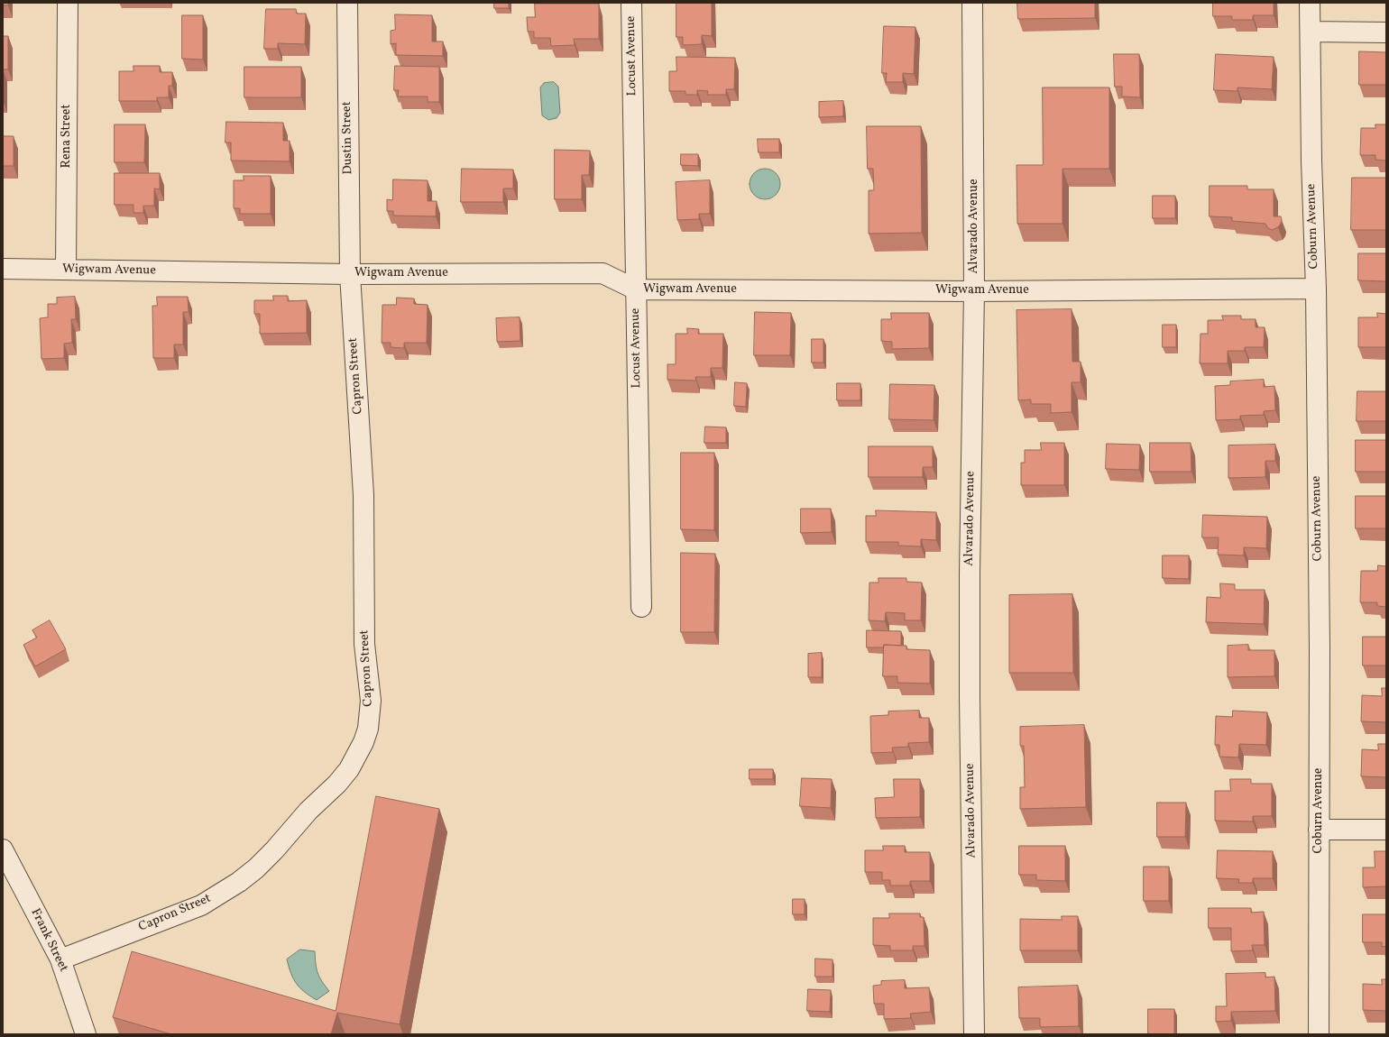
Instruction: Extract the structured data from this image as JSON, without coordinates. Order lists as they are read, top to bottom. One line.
{"streets":{"street":["Locust Avenue","Rena Street","Dustin Street","Alvarado Avenue","Coburn Avenue","Wigwam Avenue","Capron Street","Frank Street"]},"crossings":[["Locust Avenue","Wigwam Avenue"],["Rena Street","Wigwam Avenue"],["Dustin Street","Wigwam Avenue"],["Dustin Street","Capron Street"],["Alvarado Avenue","Wigwam Avenue"],["Coburn Avenue","Wigwam Avenue"],["Wigwam Avenue","Capron Street"],["Capron Street","Frank Street"]]}
